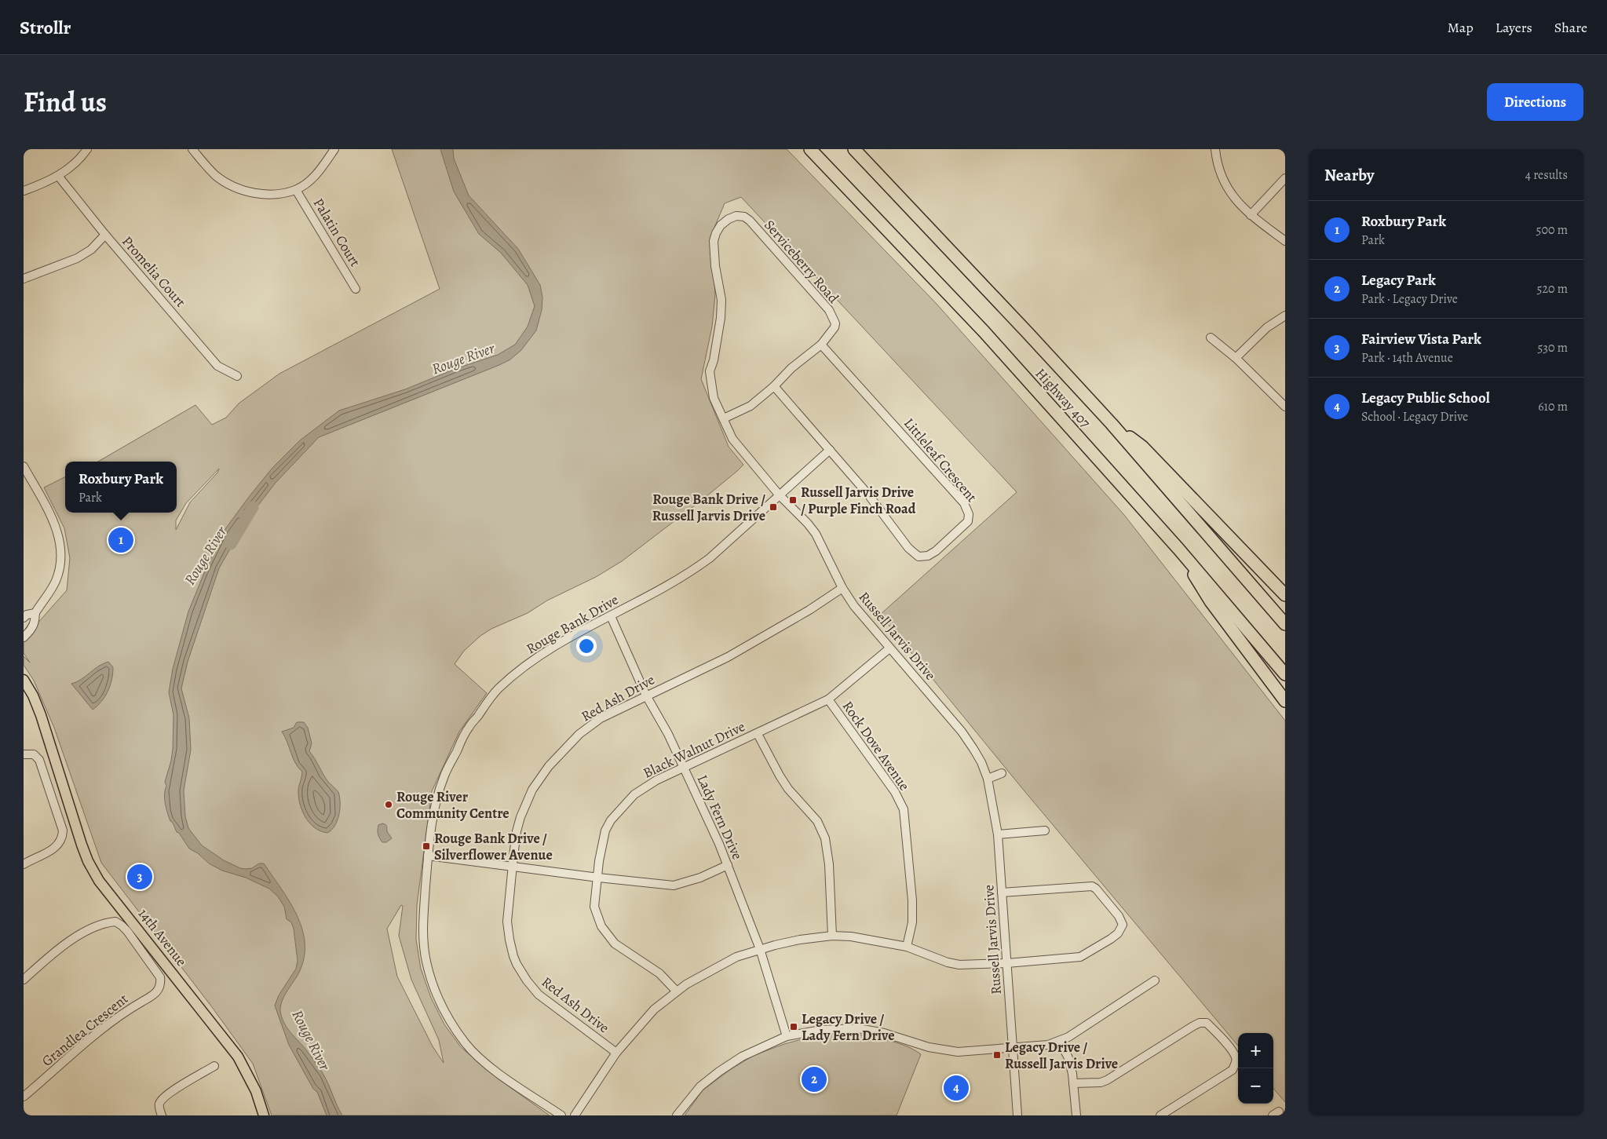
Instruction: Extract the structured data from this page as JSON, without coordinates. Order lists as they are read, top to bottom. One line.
{"streets":{"highway":["Highway 407"],"main road":["14th Avenue"],"street":["Palatin Court","Serviceberry Road","Promelia Court","Littleleaf Crescent","Rouge Bank Drive","Russell Jarvis Drive","Red Ash Drive","Rock Dove Avenue","Black Walnut Drive","Lady Fern Drive","Grandlea Crescent"]},"crossings":[["Serviceberry Road","Littleleaf Crescent"],["Serviceberry Road","Russell Jarvis Drive"],["Littleleaf Crescent","Rouge Bank Drive"],["Rouge Bank Drive","Russell Jarvis Drive"],["Rouge Bank Drive","Lady Fern Drive"],["Russell Jarvis Drive","Red Ash Drive"],["Russell Jarvis Drive","Black Walnut Drive"],["Red Ash Drive","Lady Fern Drive"],["Rock Dove Avenue","Black Walnut Drive"],["Black Walnut Drive","Lady Fern Drive"]],"water":["Rouge River"],"places":{"transit":["Russell Jarvis Drive / Purple Finch Road","Rouge Bank Drive / Russell Jarvis Drive","Rouge Bank Drive / Silverflower Avenue","Legacy Drive / Lady Fern Drive","Legacy Drive / Russell Jarvis Drive"],"other":["Rouge River Community Centre"]},"page":{"header":"Strollr","nav":["Map","Layers","Share"],"title":"Find us","buttons":"Directions","heading":["Nearby","4 results"],"list":[{"mark":"1","name":"Roxbury Park","note":"Park","value":"500 m"},{"mark":"2","name":"Legacy Park","note":"Park · Legacy Drive","value":"520 m"},{"mark":"3","name":"Fairview Vista Park","note":"Park · 14th Avenue","value":"530 m"},{"mark":"4","name":"Legacy Public School","note":"School · Legacy Drive","value":"610 m"}],"popup":["Roxbury Park","Park"],"pins":["1","3","2","4"],"map_buttons":["+","−"]}}
